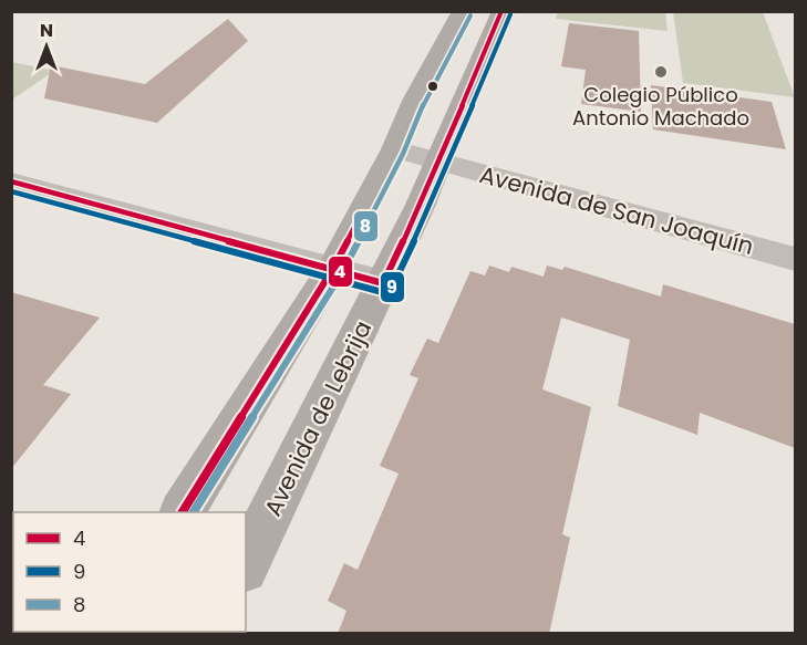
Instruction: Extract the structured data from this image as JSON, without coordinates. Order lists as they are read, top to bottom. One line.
{"streets":{"main road":["Avenida de Lebrija"],"street":["Avenida de San Joaquín"]},"crossings":[["Avenida de San Joaquín","Avenida de Lebrija"]],"places":["Colegio Público Antonio Machado"],"lines":["transit line 4","transit line 9","transit line 8"],"legend":["4","9","8"],"north":"top"}
